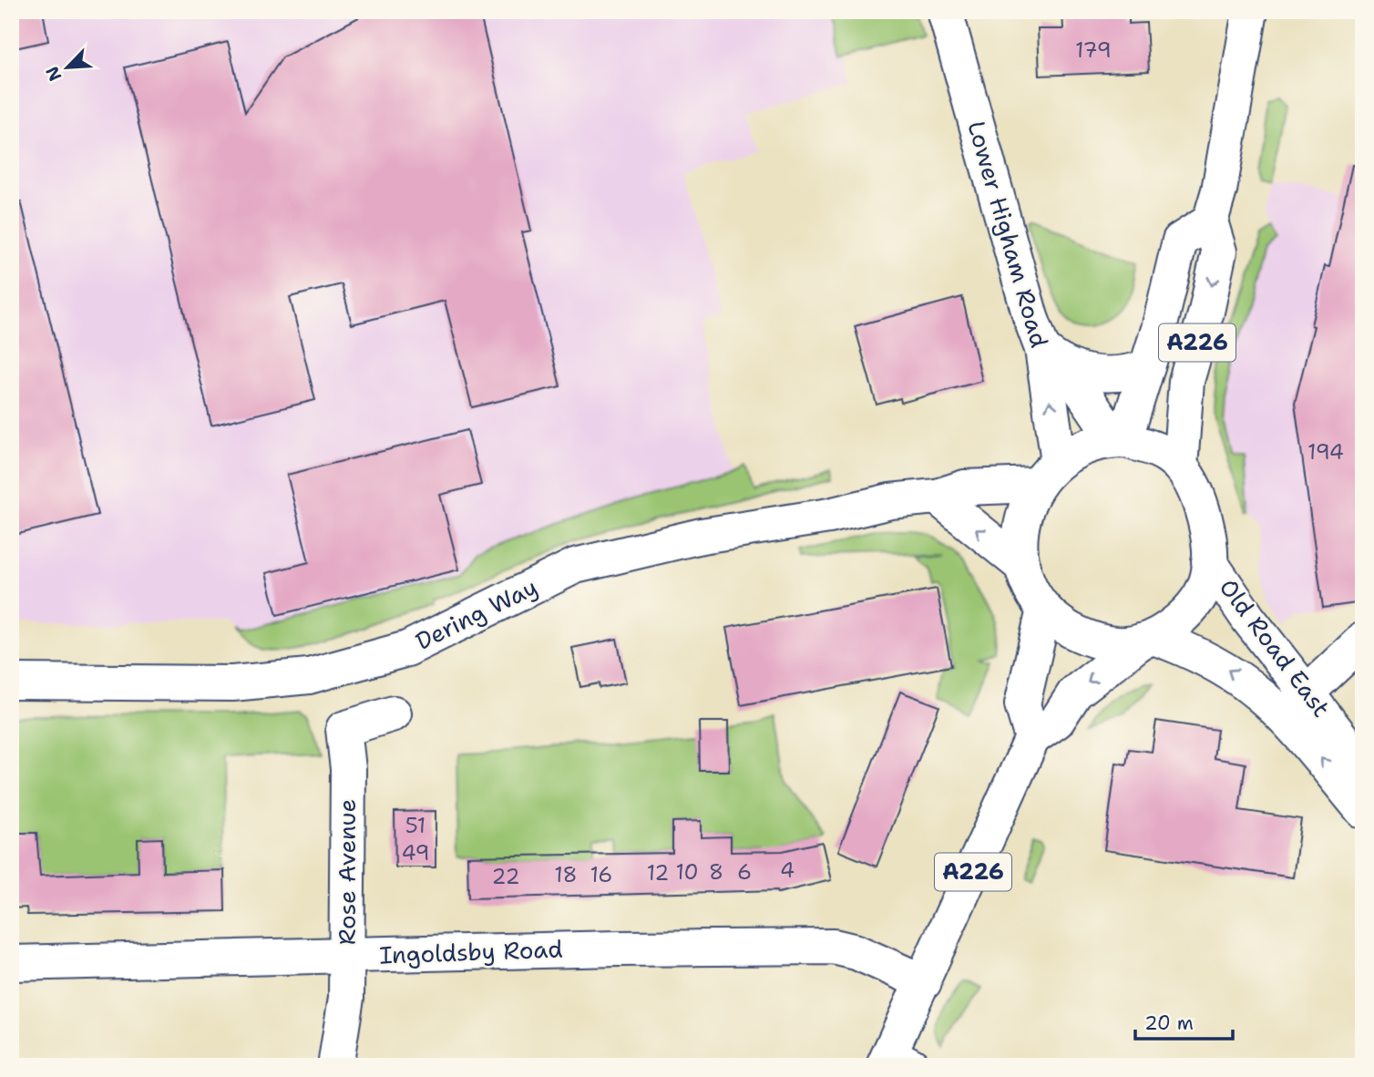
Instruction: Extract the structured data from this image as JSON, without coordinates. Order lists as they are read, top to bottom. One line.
{"streets":{"street":["Lower Higham Road","A226","Dering Way","Old Road East","Rose Avenue","Ingoldsby Road"]},"crossings":[["Lower Higham Road","A226"],["Lower Higham Road","Dering Way"],["Lower Higham Road","Old Road East"],["A226","Dering Way"],["A226","Old Road East"],["A226","Ingoldsby Road"],["Dering Way","Old Road East"],["Rose Avenue","Ingoldsby Road"]],"house_numbers":["179","194","51","49","4","10","8","6","12","18","16","22"],"scale_bar":"20 m","north":"bottom left"}
